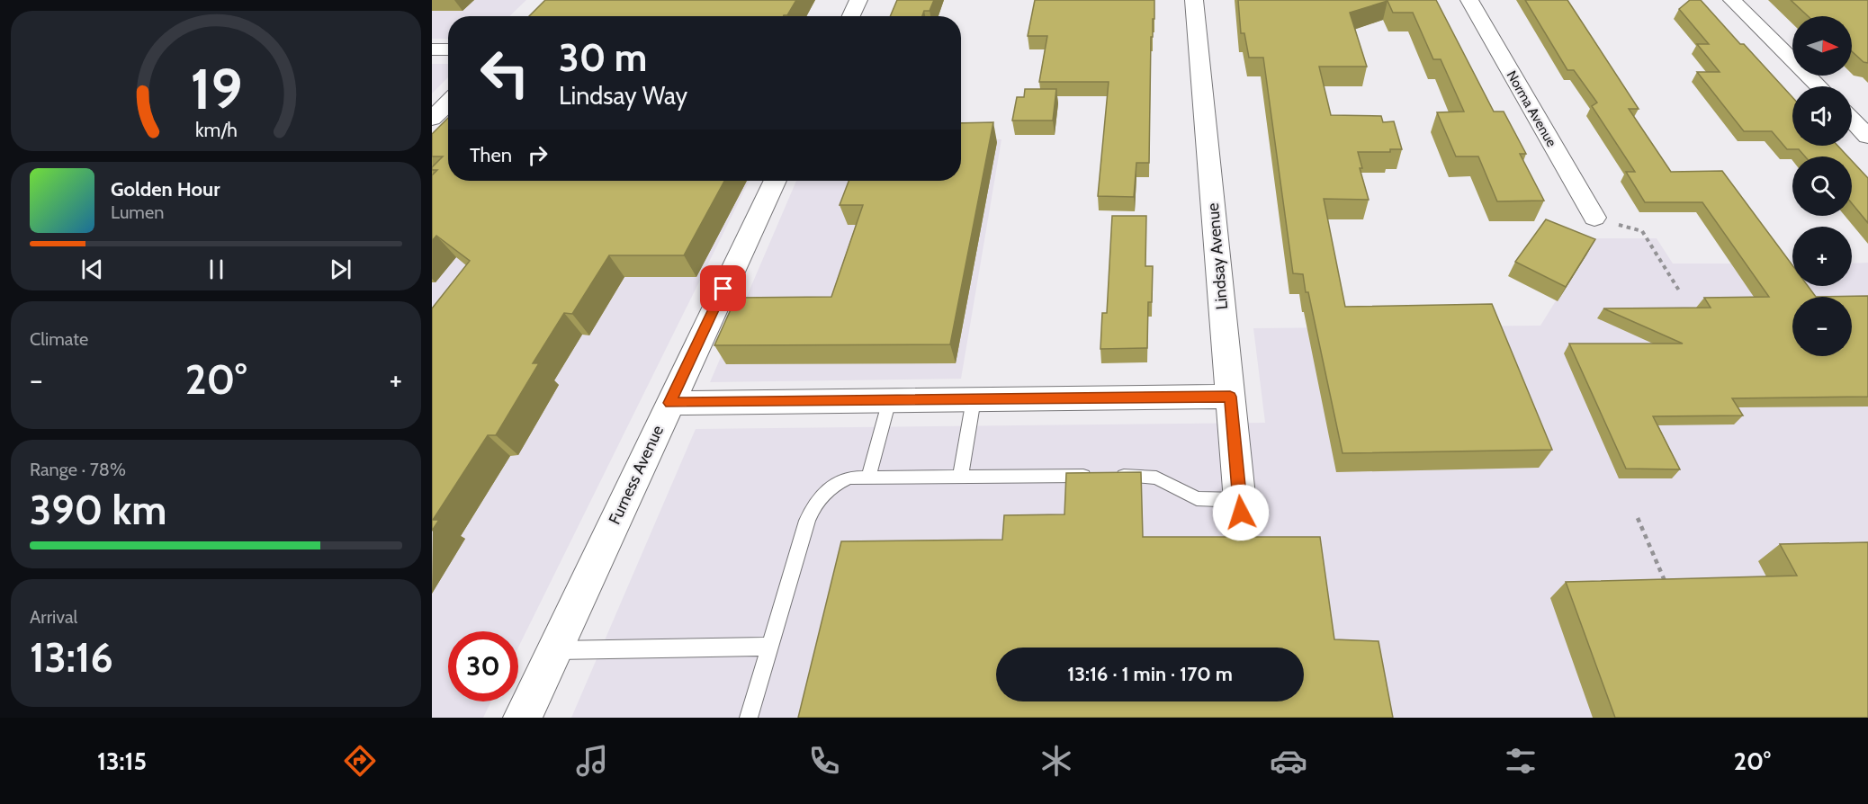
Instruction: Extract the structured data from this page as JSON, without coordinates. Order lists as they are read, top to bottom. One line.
{"streets":{"street":["Norma Avenue","Lindsay Avenue","Furness Avenue"]},"north":"right","page":{"map_buttons":["+","−"],"turn":["30 m","Lindsay Way"],"then":"Then","song":["Golden Hour","Lumen"],"tile":["Climate",["Range · 78%","390 km"],["Arrival","13:16"]],"heat":["−","20°","+"],"limit":"30","trip":"13:16 · 1 min · 170 m","tabs":["13:15","20°"],"gauge":["19","km/h"]}}
